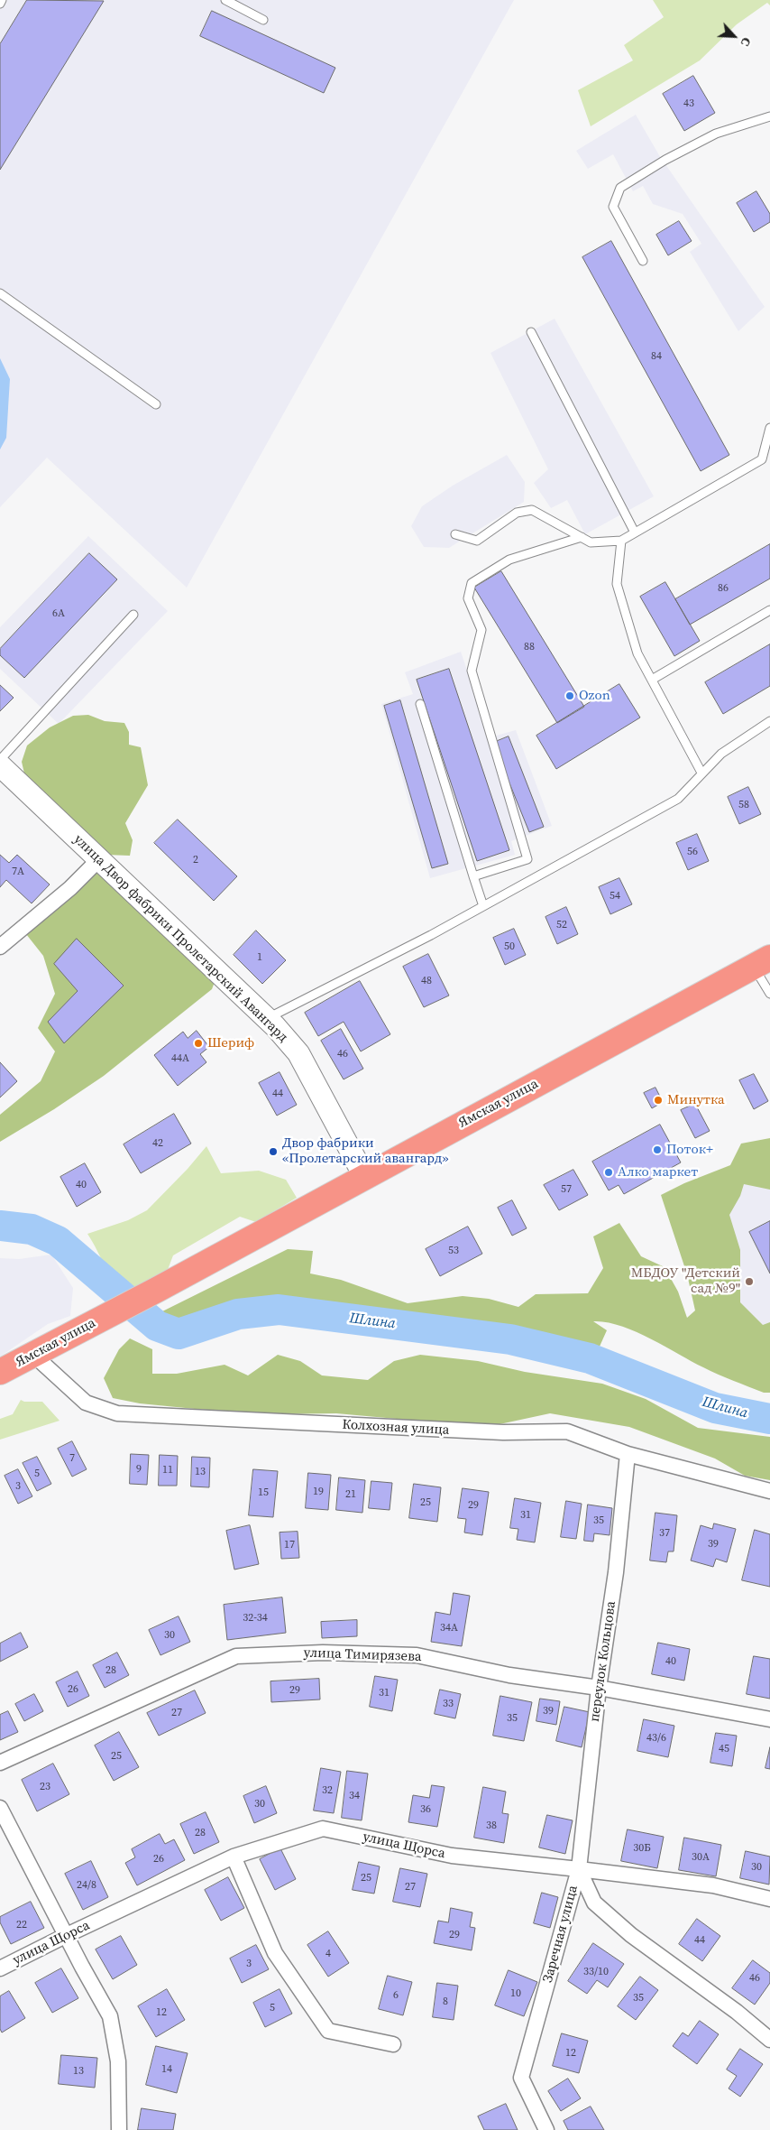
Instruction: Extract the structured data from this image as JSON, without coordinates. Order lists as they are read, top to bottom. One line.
{"streets":{"highway":["Ямская улица"],"street":["улица Двор фабрики Пролетарский Авангард","Колхозная улица","улица Тимирязева","переулок Кольцова","улица Щорса","Заречная улица"]},"crossings":[["улица Двор фабрики Пролетарский Авангард","Ямская улица"],["Ямская улица","Колхозная улица"],["Колхозная улица","переулок Кольцова"],["улица Тимирязева","переулок Кольцова"],["переулок Кольцова","улица Щорса"],["переулок Кольцова","Заречная улица"],["улица Щорса","Заречная улица"]],"water":["Шлина"],"places":["Ozon","Шериф","Минутка","Поток+","Двор фабрики «Пролетарский авангард»","Алко маркет","МБДОУ \"Детский сад №9\""],"house_numbers":["43","84","86","6А","88","58","56","2","7А","54","52","50","1","48","46","44А","44","42","40","57","53","7","9","11","13","5","3","19","15","21","25","29","31","35","37","39","17","32-34","34А","30","40","28","26","29","31","33","39","27","35","43/6","45","25","23","32","34","30","36","38","28","30Б","30А","26","30","25","24/8","27","22","29","44","4","3","33/10","46","10","6","35","8","5","12","12","14","13"],"north":"bottom right"}
